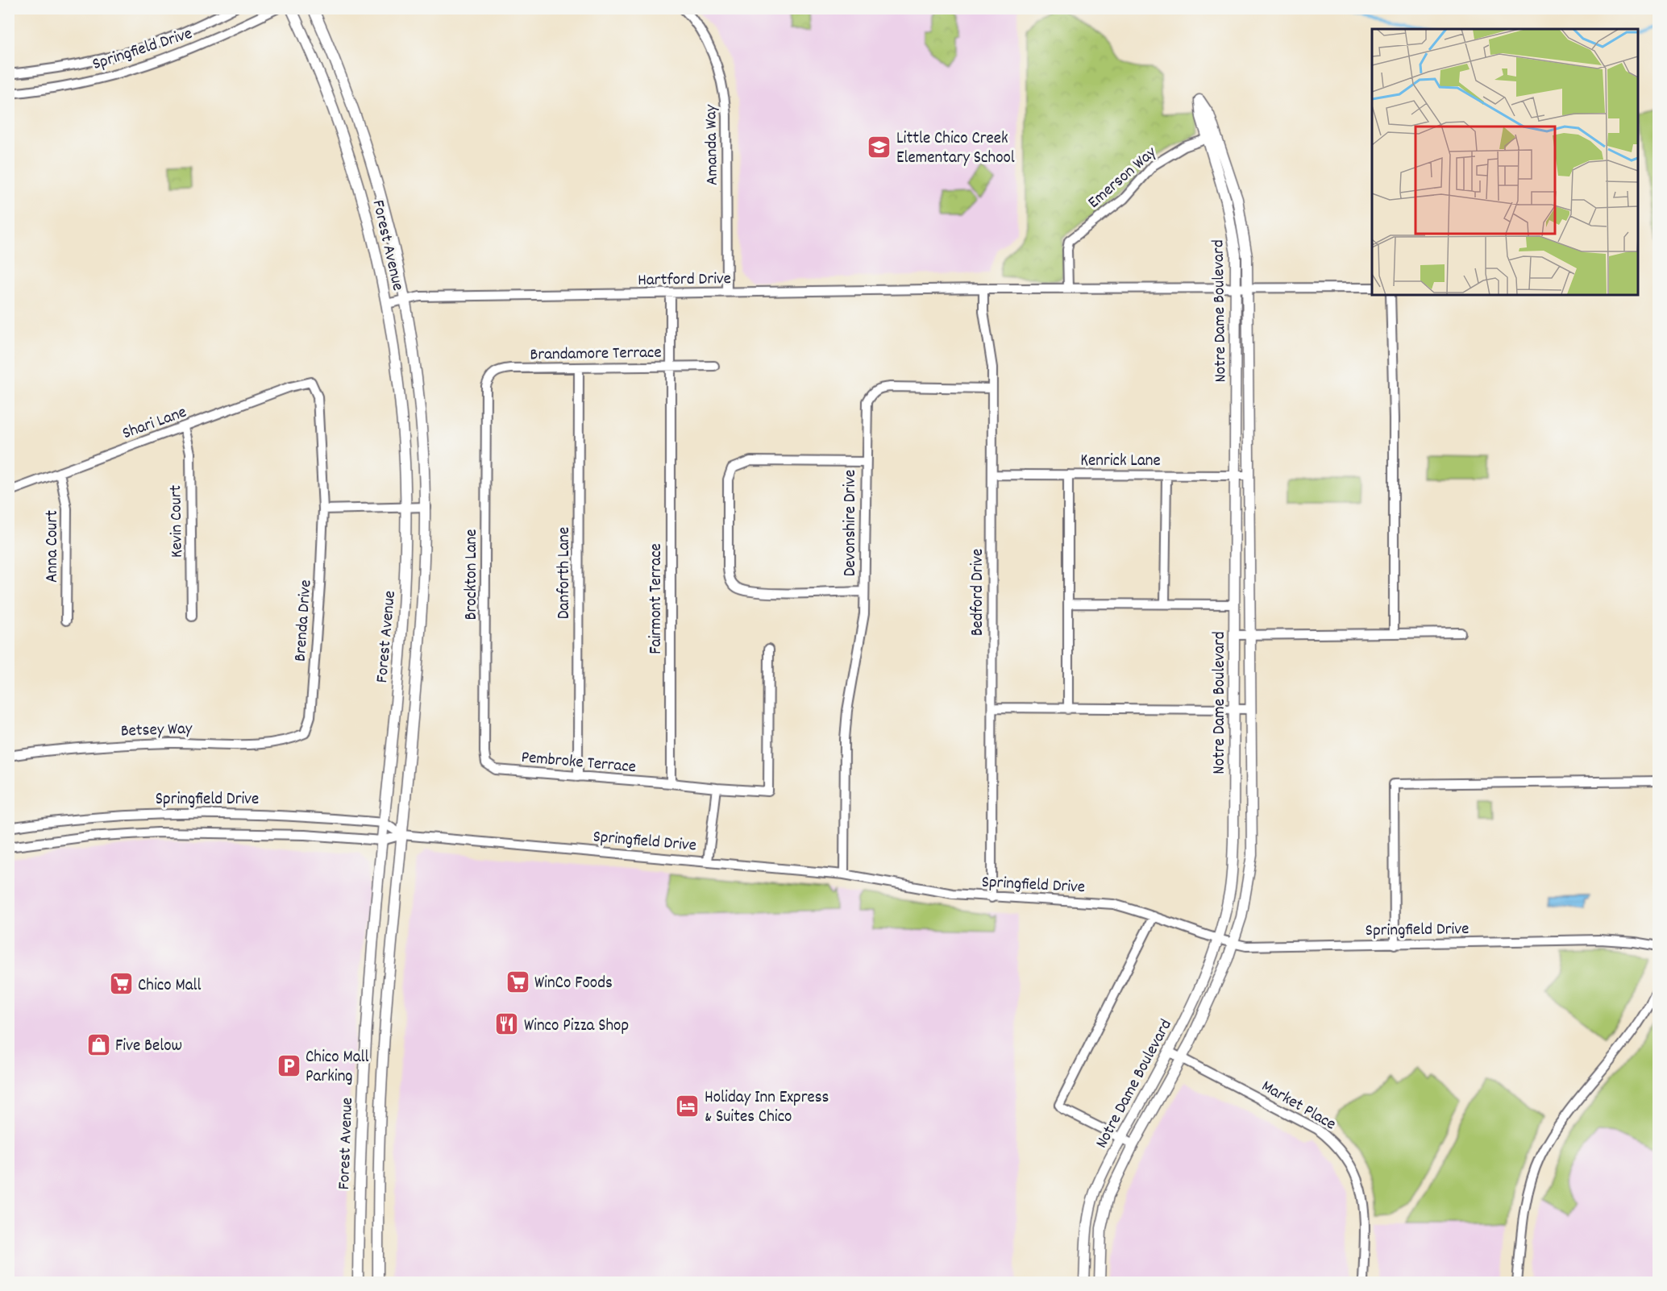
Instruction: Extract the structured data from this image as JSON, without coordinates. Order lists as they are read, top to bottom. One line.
{"streets":{"street":["Springfield Drive","Amanda Way","Emerson Way","Forest Avenue","Hartford Drive","Notre Dame Boulevard","Brandamore Terrace","Shari Lane","Kenrick Lane","Kevin Court","Devonshire Drive","Anna Court","Danforth Lane","Brockton Lane","Bedford Drive","Fairmont Terrace","Brenda Drive","Betsey Way","Pembroke Terrace","Market Place"]},"crossings":[["Springfield Drive","Forest Avenue"],["Springfield Drive","Notre Dame Boulevard"],["Springfield Drive","Devonshire Drive"],["Springfield Drive","Bedford Drive"],["Amanda Way","Hartford Drive"],["Emerson Way","Hartford Drive"],["Emerson Way","Notre Dame Boulevard"],["Forest Avenue","Hartford Drive"],["Hartford Drive","Notre Dame Boulevard"],["Hartford Drive","Bedford Drive"],["Hartford Drive","Fairmont Terrace"],["Notre Dame Boulevard","Kenrick Lane"],["Notre Dame Boulevard","Market Place"],["Brandamore Terrace","Danforth Lane"],["Brandamore Terrace","Brockton Lane"],["Brandamore Terrace","Fairmont Terrace"],["Shari Lane","Kevin Court"],["Shari Lane","Anna Court"],["Shari Lane","Brenda Drive"],["Kenrick Lane","Bedford Drive"],["Danforth Lane","Pembroke Terrace"],["Brockton Lane","Pembroke Terrace"],["Fairmont Terrace","Pembroke Terrace"],["Brenda Drive","Betsey Way"]],"places":{"school or university":["Little Chico Creek Elementary School"],"supermarket":["WinCo Foods","Chico Mall"],"restaurant":["Winco Pizza Shop"],"shop":["Five Below"],"parking":["Chico Mall Parking"],"hotel":["Holiday Inn Express & Suites Chico"]}}
